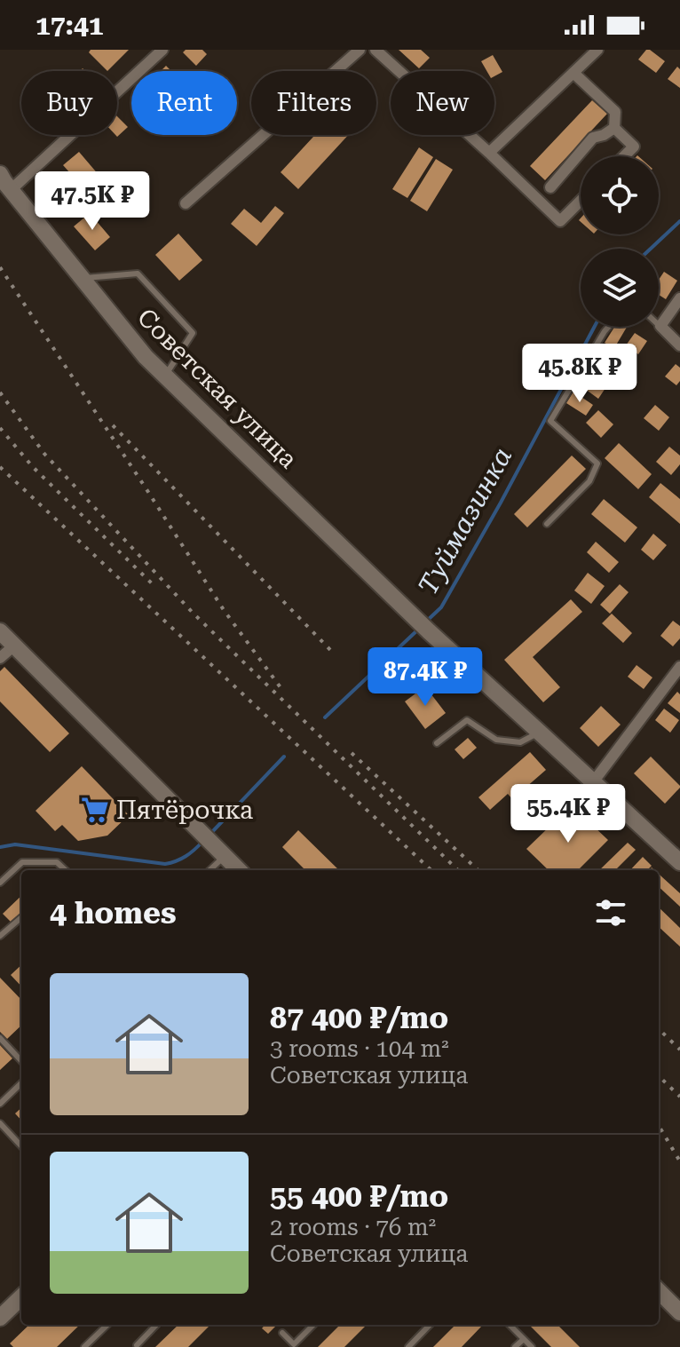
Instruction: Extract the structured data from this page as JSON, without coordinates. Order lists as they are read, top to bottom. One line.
{"streets":{"street":["Советская улица"]},"water":["Туймазинка"],"places":{"supermarket":["Пятёрочка"]},"page":{"status":"17:41","chip":["Buy","Rent","Filters","New"],"price":["47.5K ₽","45.8K ₽","87.4K ₽","55.4K ₽"],"heading":"4 homes","list":[{"name":"87 400 ₽/mo","note":"3 rooms · 104 m² · Советская улица"},{"name":"55 400 ₽/mo","note":"2 rooms · 76 m² · Советская улица"}]}}
